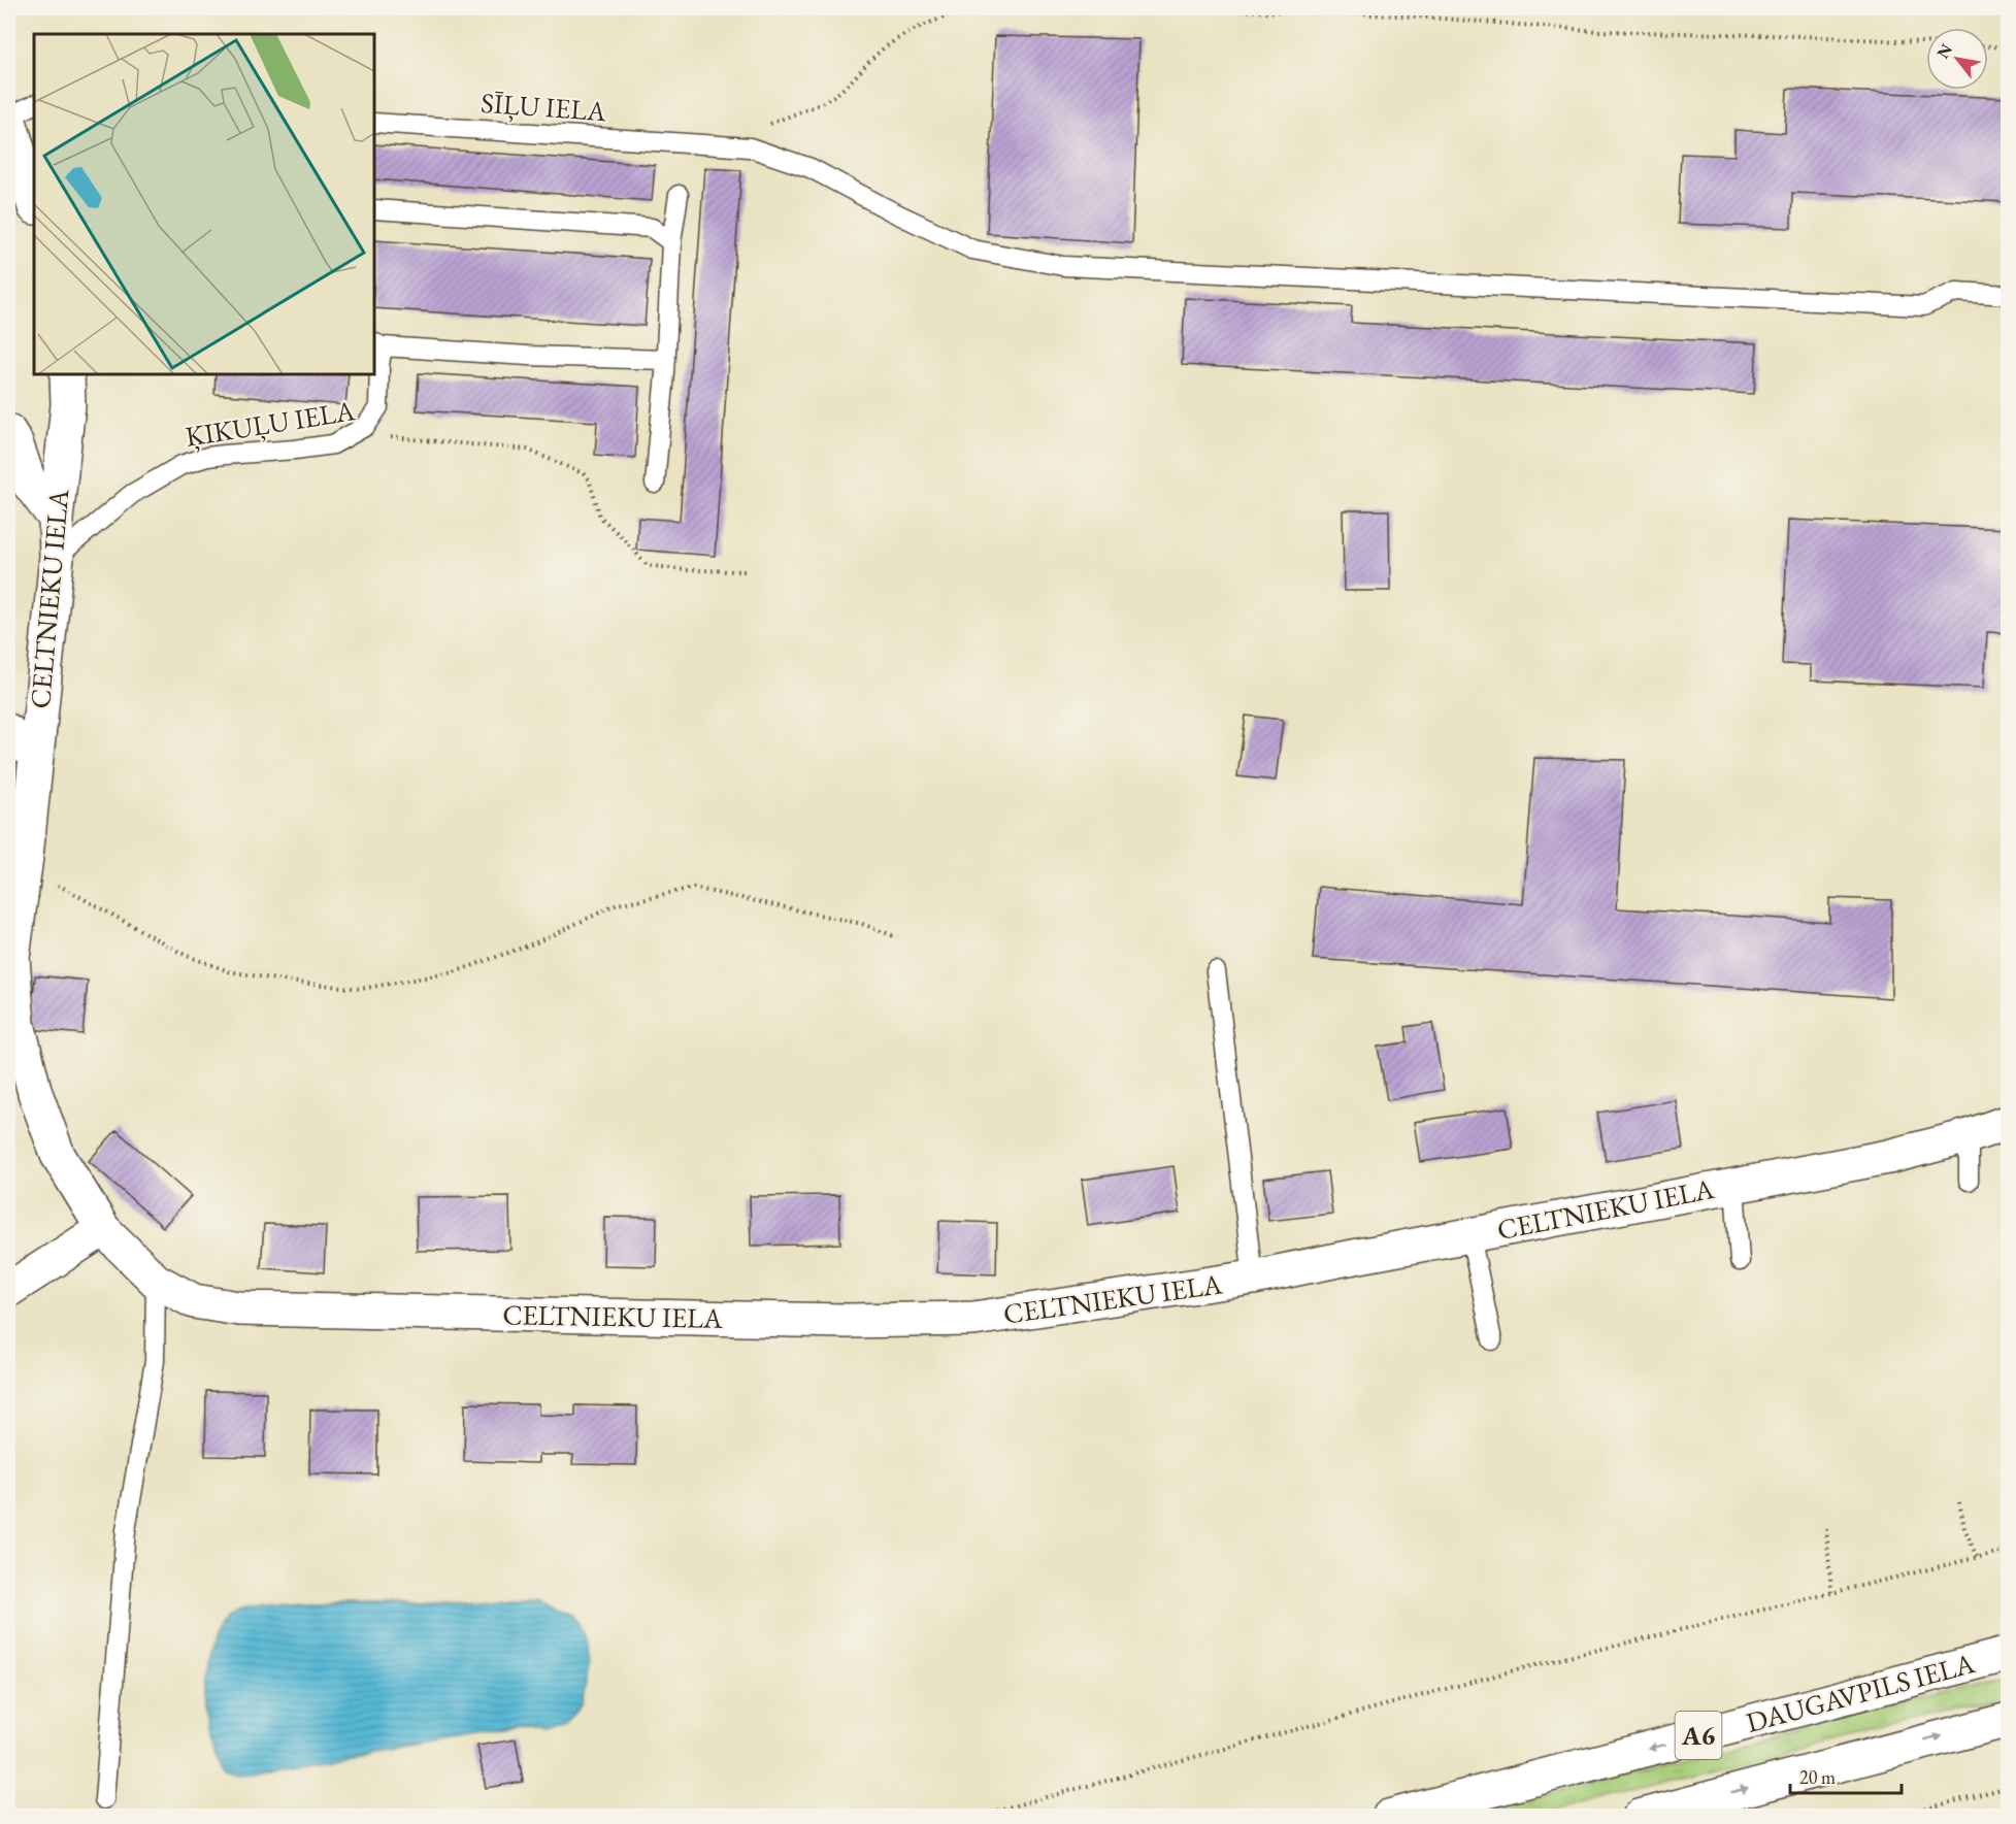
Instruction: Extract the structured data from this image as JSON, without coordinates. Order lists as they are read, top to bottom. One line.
{"streets":{"main road":["CELTNIEKU IELA","DAUGAVPILS IELA","A6"],"lane":["SĪĻU IELA","ĶIKUĻU IELA"]},"crossings":[["ĶIKUĻU IELA","CELTNIEKU IELA"]],"scale_bar":"20 m","north":"top left"}
